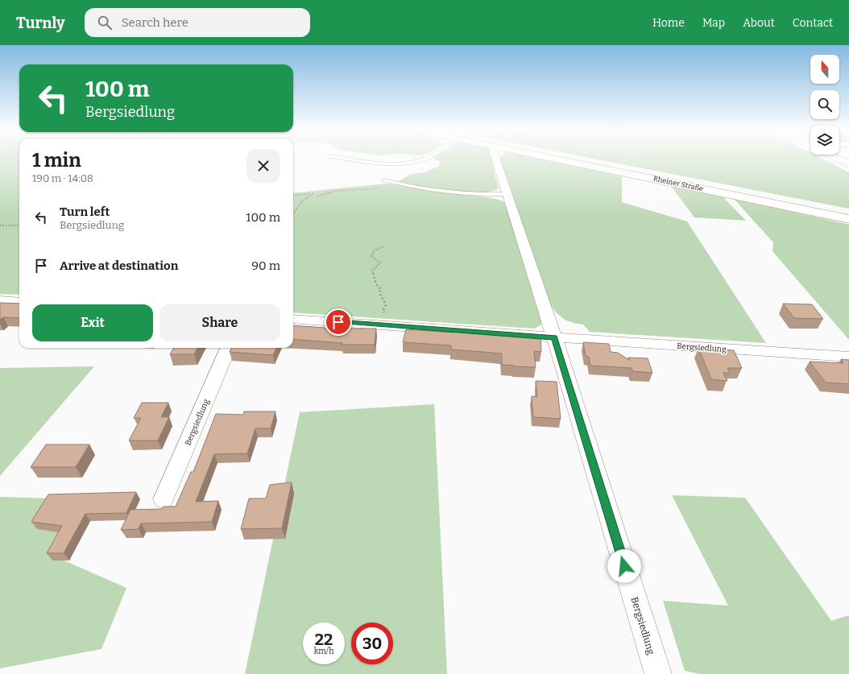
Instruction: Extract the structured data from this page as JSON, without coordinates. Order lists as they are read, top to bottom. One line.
{"streets":{"main road":["Rheiner Straße"],"street":["Bergsiedlung"]},"north":"top","page":{"header":"Turnly","search":"Search here","nav":["Home","Map","About","Contact"],"turn":["100 m","Bergsiedlung"],"heading":["1 min","190 m · 14:08"],"list":[{"name":"Turn left","note":"Bergsiedlung","value":"100 m"},{"name":"Arrive at destination","value":"90 m"}],"buttons":["Exit","Share"],"speed":"22 km/h","limit":"30"}}
